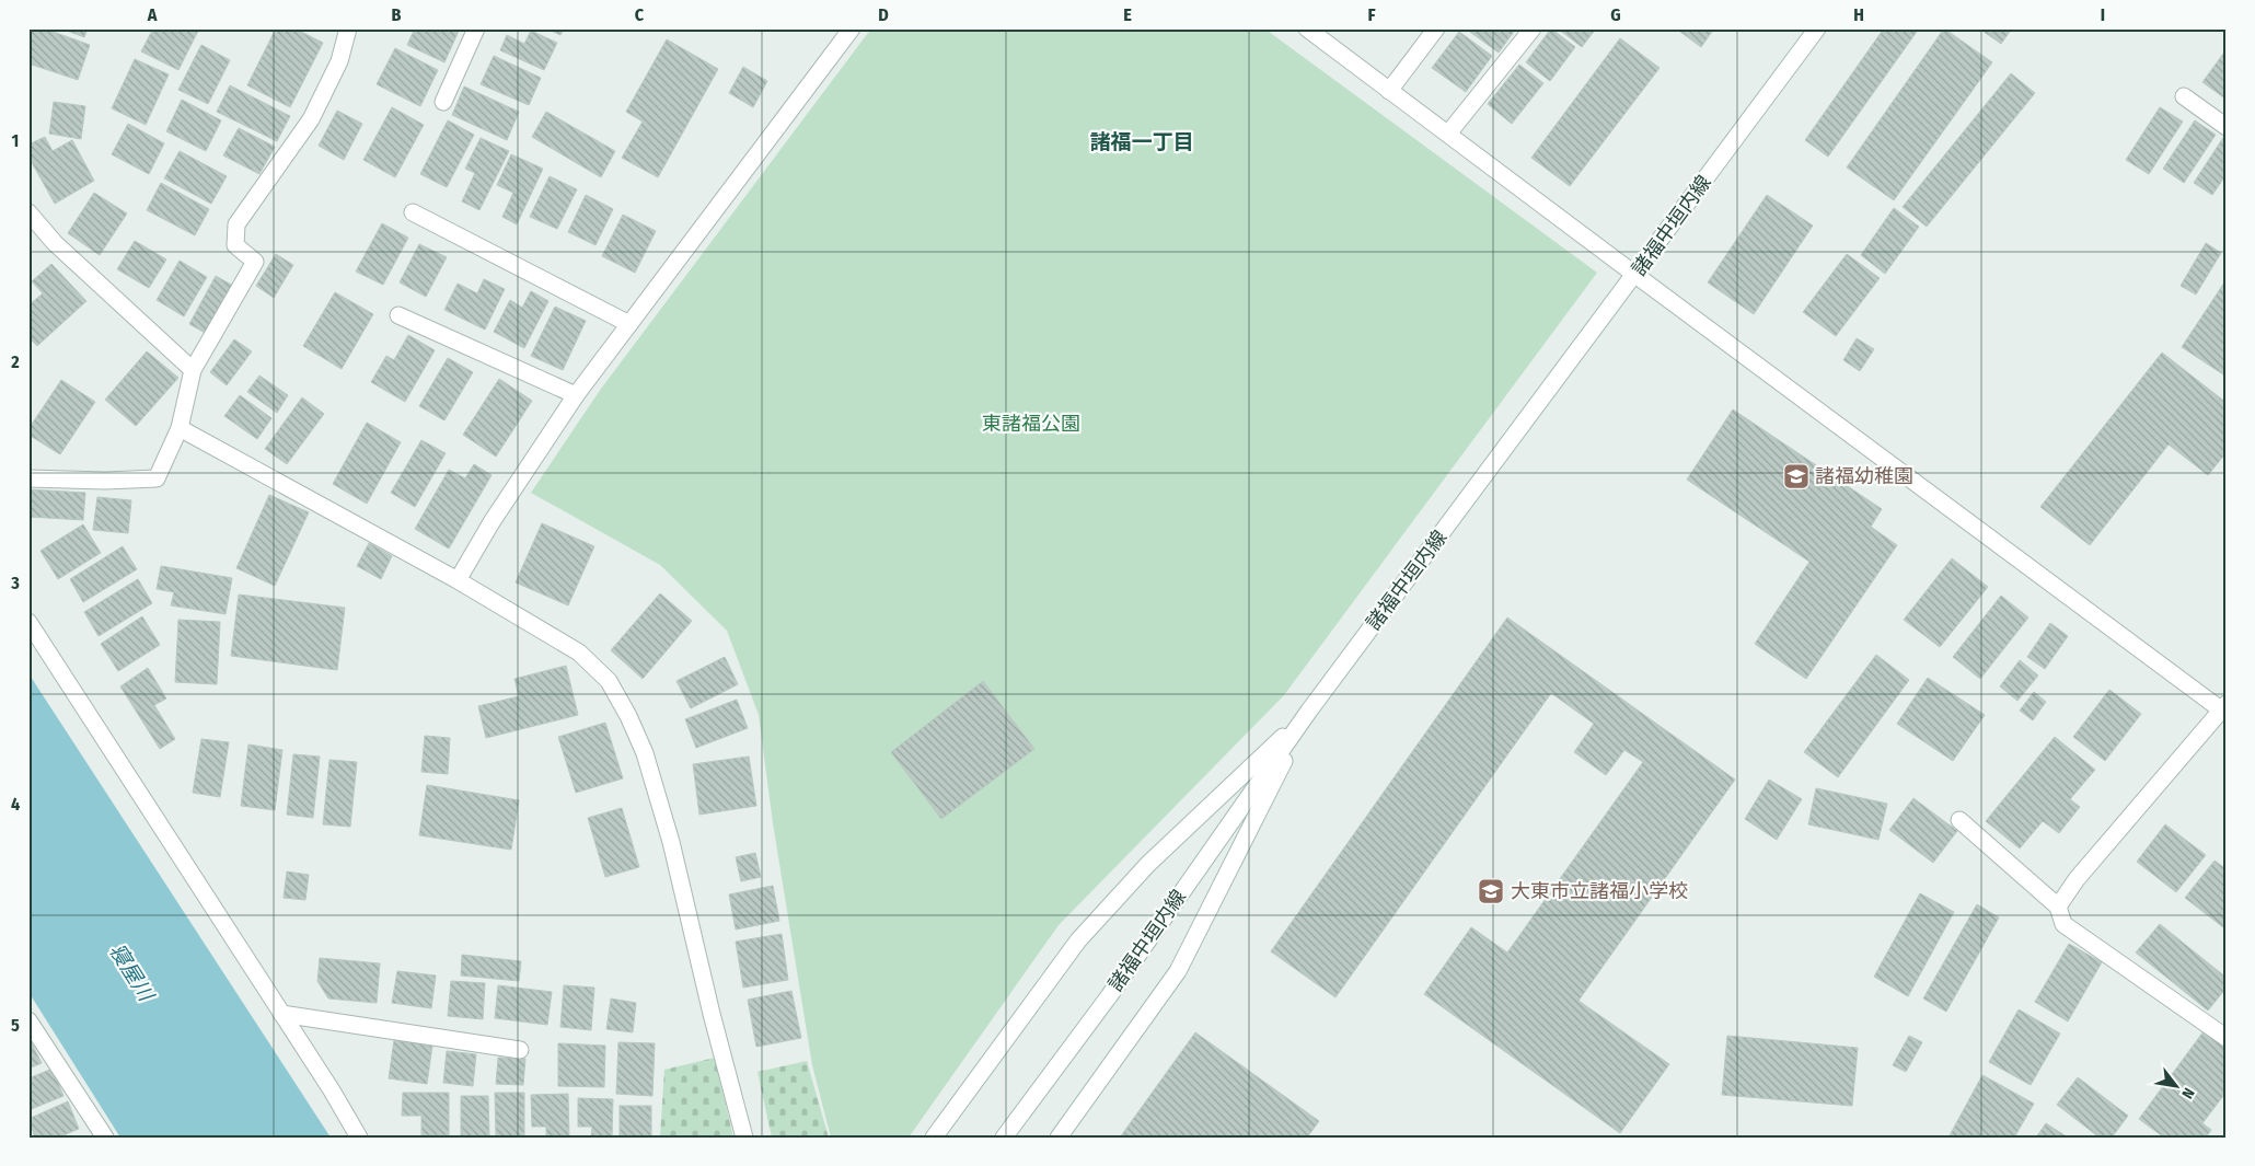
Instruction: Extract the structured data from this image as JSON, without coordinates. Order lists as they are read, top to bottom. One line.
{"streets":{"street":["諸福中垣内線"]},"districts":["諸福一丁目"],"water":["寝屋川"],"parks":["東諸福公園"],"places":{"school or university":["諸福幼稚園","大東市立諸福小学校"]},"north":"bottom right","grid":{"columns":["A","B","C","D","E","F","G","H","I"],"rows":["1","2","3","4","5"]}}
